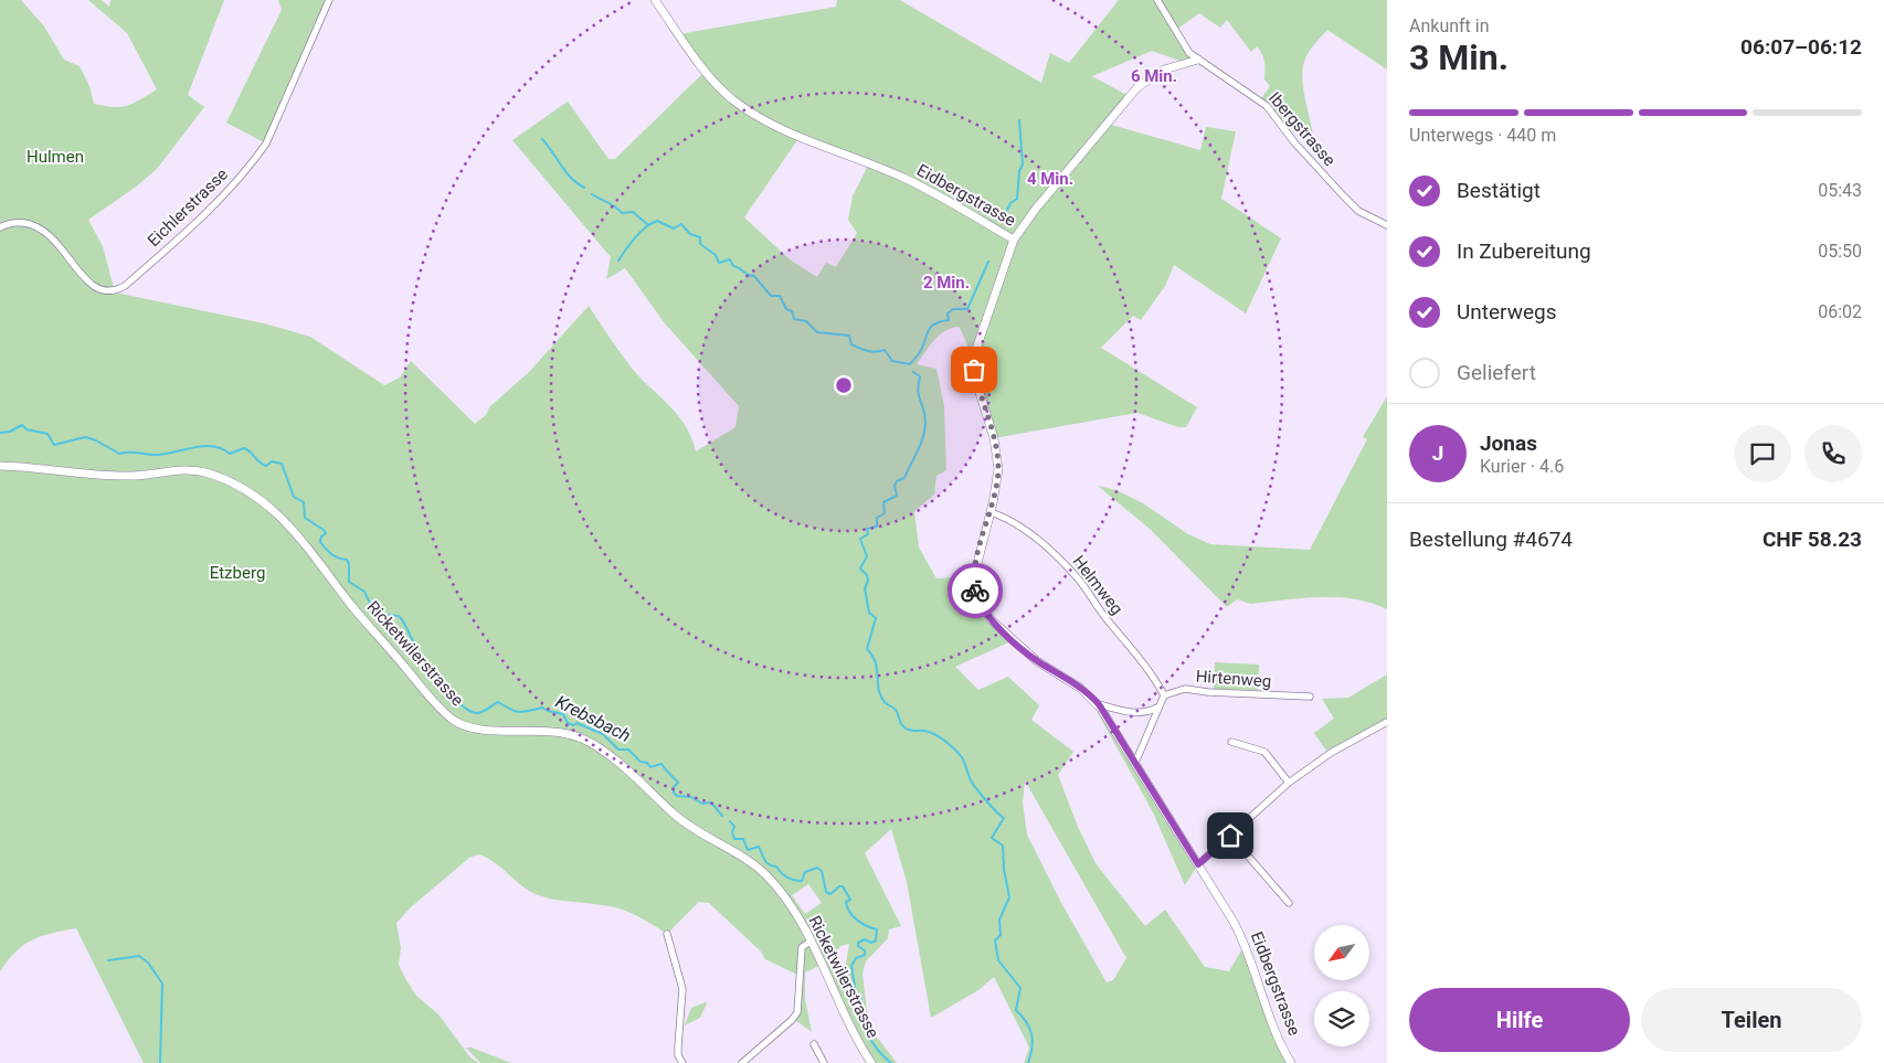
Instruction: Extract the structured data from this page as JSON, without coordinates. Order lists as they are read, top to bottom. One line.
{"streets":{"street":["Ibergstrasse","Eidbergstrasse","Eichlerstrasse","Helmweg","Ricketwilerstrasse","Hirtenweg"]},"crossings":[["Eidbergstrasse","Helmweg"],["Helmweg","Hirtenweg"]],"water":["Krebsbach"],"parks":["Hulmen","Etzberg"],"north":"bottom left","page":{"heading":["3 Min.","Ankunft in","06:07–06:12"],"panel":["Jonas","Kurier · 4.6","Bestellung #4674","CHF 58.23"],"bar":"Unterwegs · 440 m","list":[["Bestätigt","05:43"],["In Zubereitung","05:50"],["Unterwegs","06:02"],"Geliefert"],"round":"J","buttons":["Hilfe","Teilen"]},"rings":["6 Min.","4 Min.","2 Min."]}
